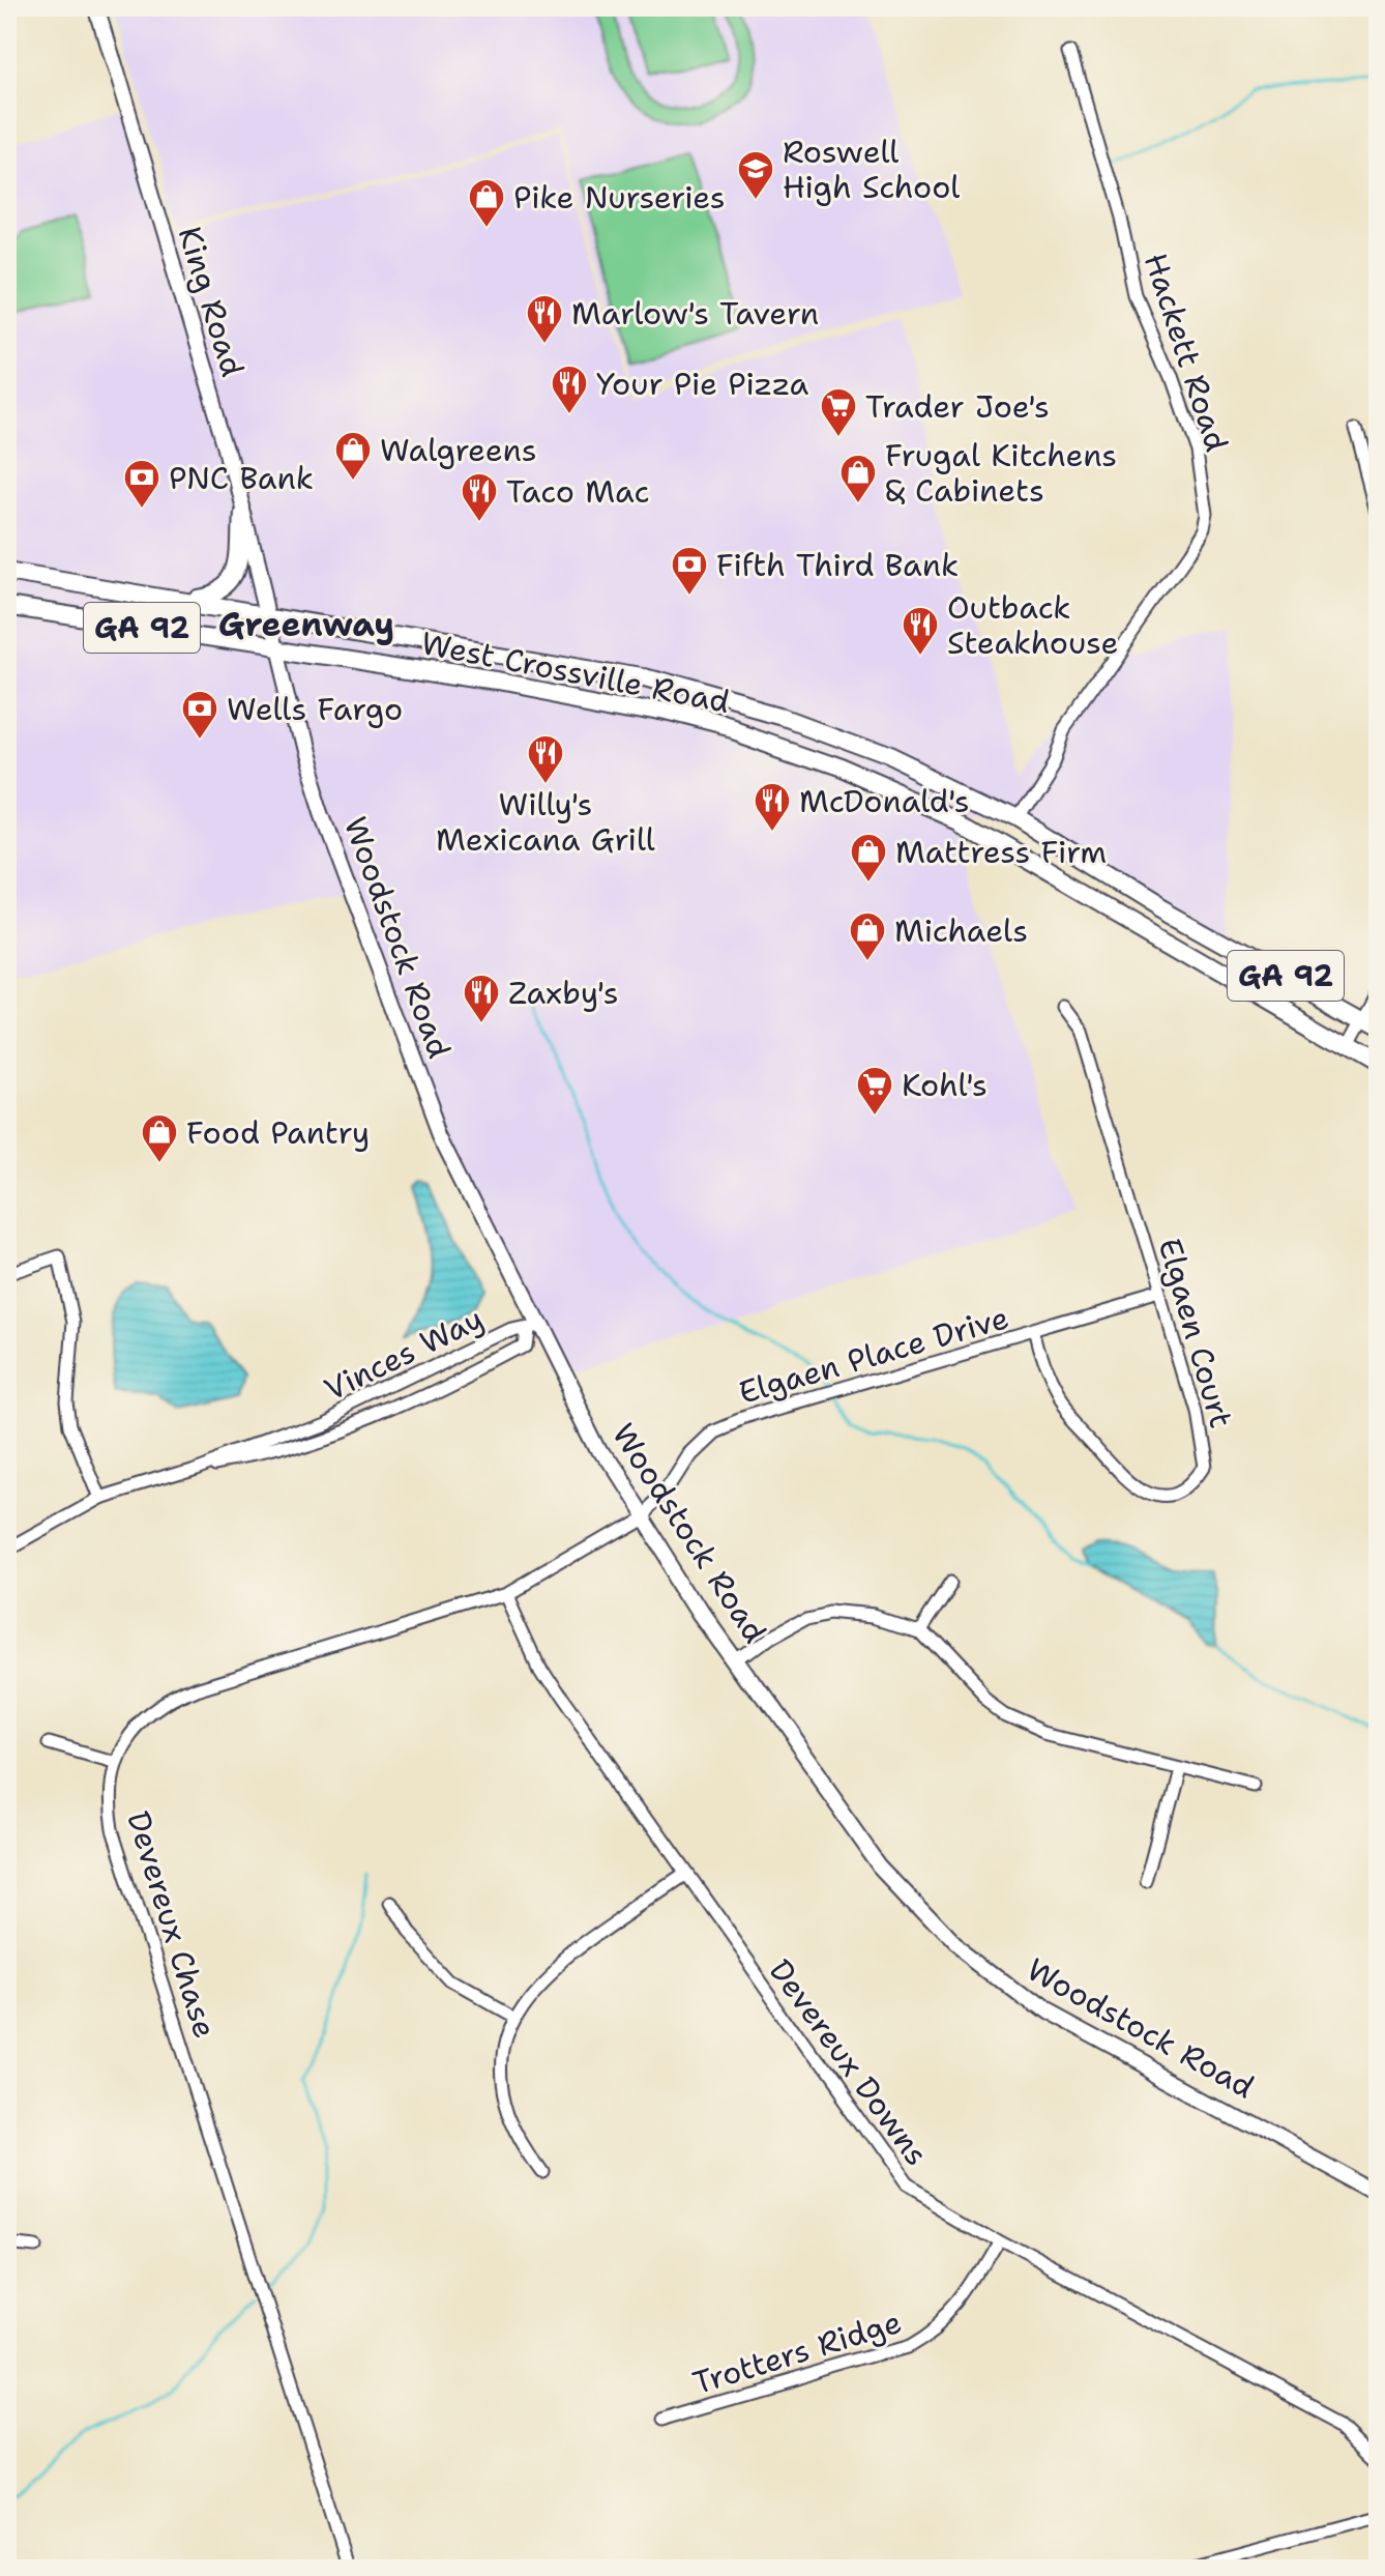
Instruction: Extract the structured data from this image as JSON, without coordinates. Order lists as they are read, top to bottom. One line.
{"streets":{"main road":["GA 92","West Crossville Road"],"street":["King Road","Hackett Road","Woodstock Road","Elgaen Court","Vinces Way","Elgaen Place Drive","Devereux Chase","Devereux Downs","Trotters Ridge"]},"crossings":[["King Road","GA 92"],["King Road","West Crossville Road"],["King Road","Woodstock Road"],["Hackett Road","West Crossville Road"],["GA 92","West Crossville Road"],["GA 92","Woodstock Road"],["West Crossville Road","Woodstock Road"],["Woodstock Road","Vinces Way"],["Woodstock Road","Elgaen Place Drive"],["Elgaen Court","Elgaen Place Drive"],["Devereux Downs","Trotters Ridge"]],"districts":["Greenway"],"places":{"school or university":["Roswell High School"],"shop":["Pike Nurseries","Walgreens","Frugal Kitchens & Cabinets","Mattress Firm","Michaels","Food Pantry"],"restaurant":["Marlow's Tavern","Your Pie Pizza","Taco Mac","Outback Steakhouse","Willy's Mexicana Grill","McDonald's","Zaxby's"],"supermarket":["Trader Joe's","Kohl's"],"bank":["PNC Bank","Fifth Third Bank","Wells Fargo"]}}
